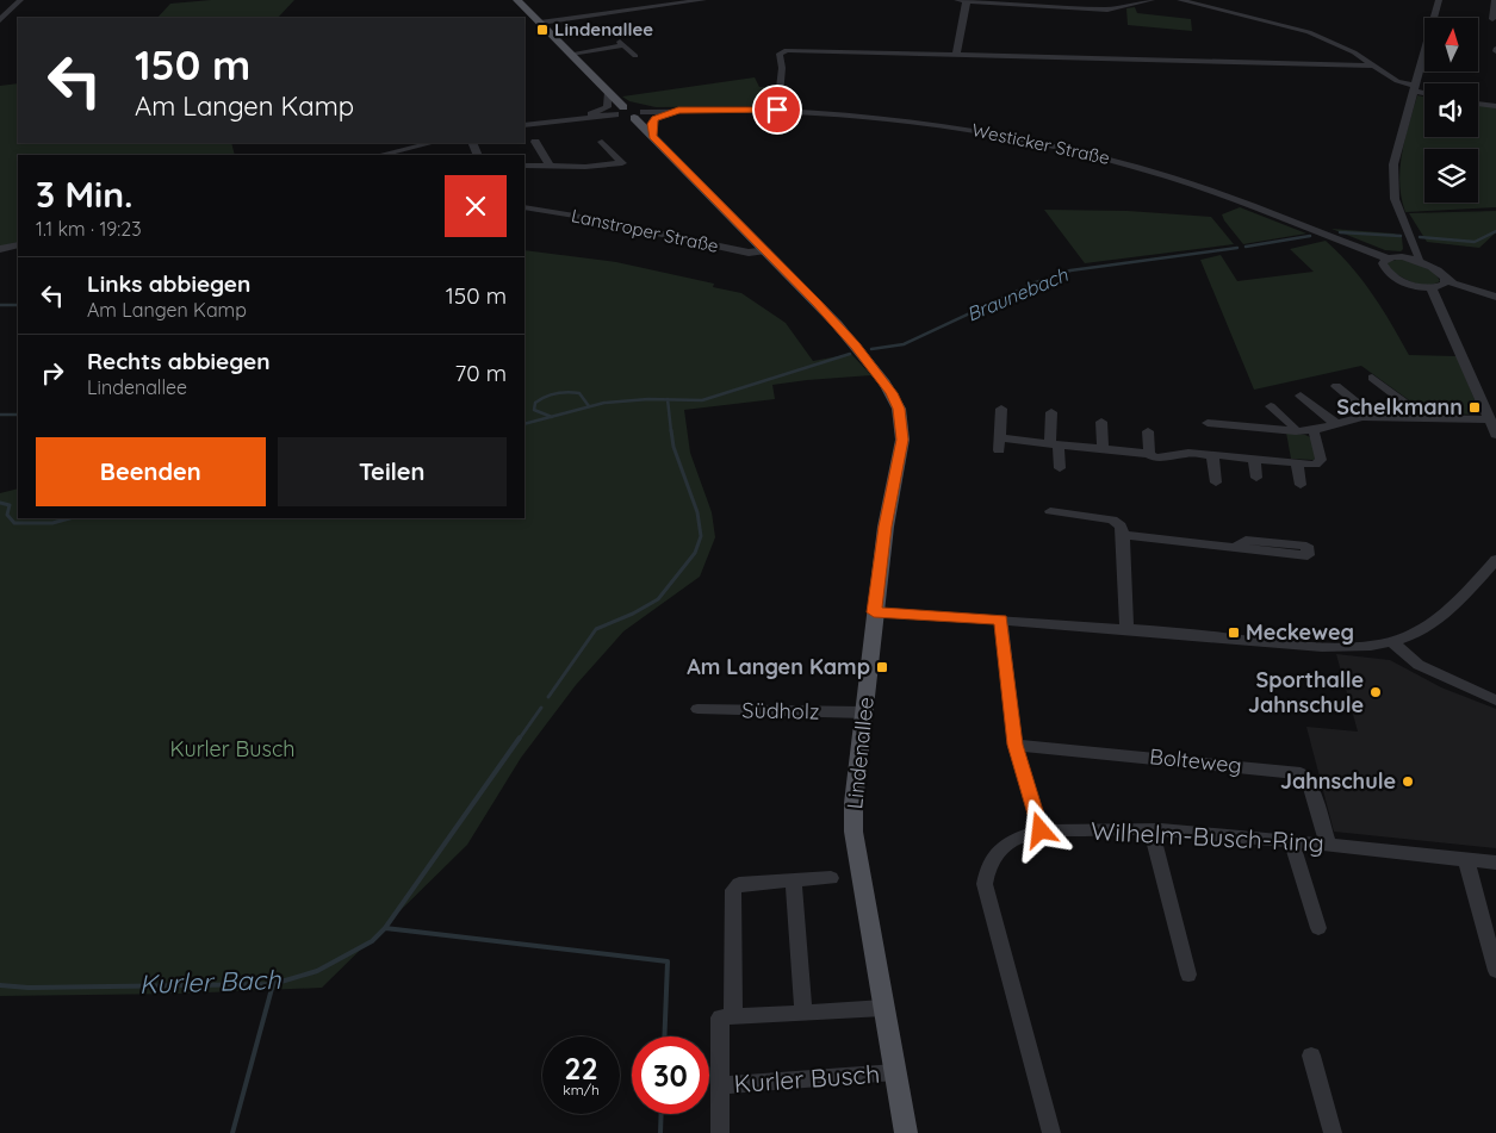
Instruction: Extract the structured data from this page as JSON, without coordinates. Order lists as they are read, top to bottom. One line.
{"streets":{"main road":["Lindenallee"],"street":["Westicker Straße","Lanstroper Straße","Südholz","Bolteweg","Wilhelm-Busch-Ring","Kurler Busch"]},"crossings":[["Westicker Straße","Lindenallee"],["Lanstroper Straße","Lindenallee"],["Südholz","Lindenallee"],["Lindenallee","Kurler Busch"],["Bolteweg","Wilhelm-Busch-Ring"]],"water":["Braunebach","Kurler Bach"],"parks":["Kurler Busch"],"places":{"transit":["Lindenallee","Schelkmann","Meckeweg","Am Langen Kamp"],"other":["Sporthalle Jahnschule","Jahnschule"]},"north":"top","page":{"turn":["150 m","Am Langen Kamp"],"heading":["3 Min.","1.1 km · 19:23"],"list":[{"name":"Links abbiegen","note":"Am Langen Kamp","value":"150 m"},{"name":"Rechts abbiegen","note":"Lindenallee","value":"70 m"}],"buttons":["Beenden","Teilen"],"speed":"22 km/h","limit":"30"}}
